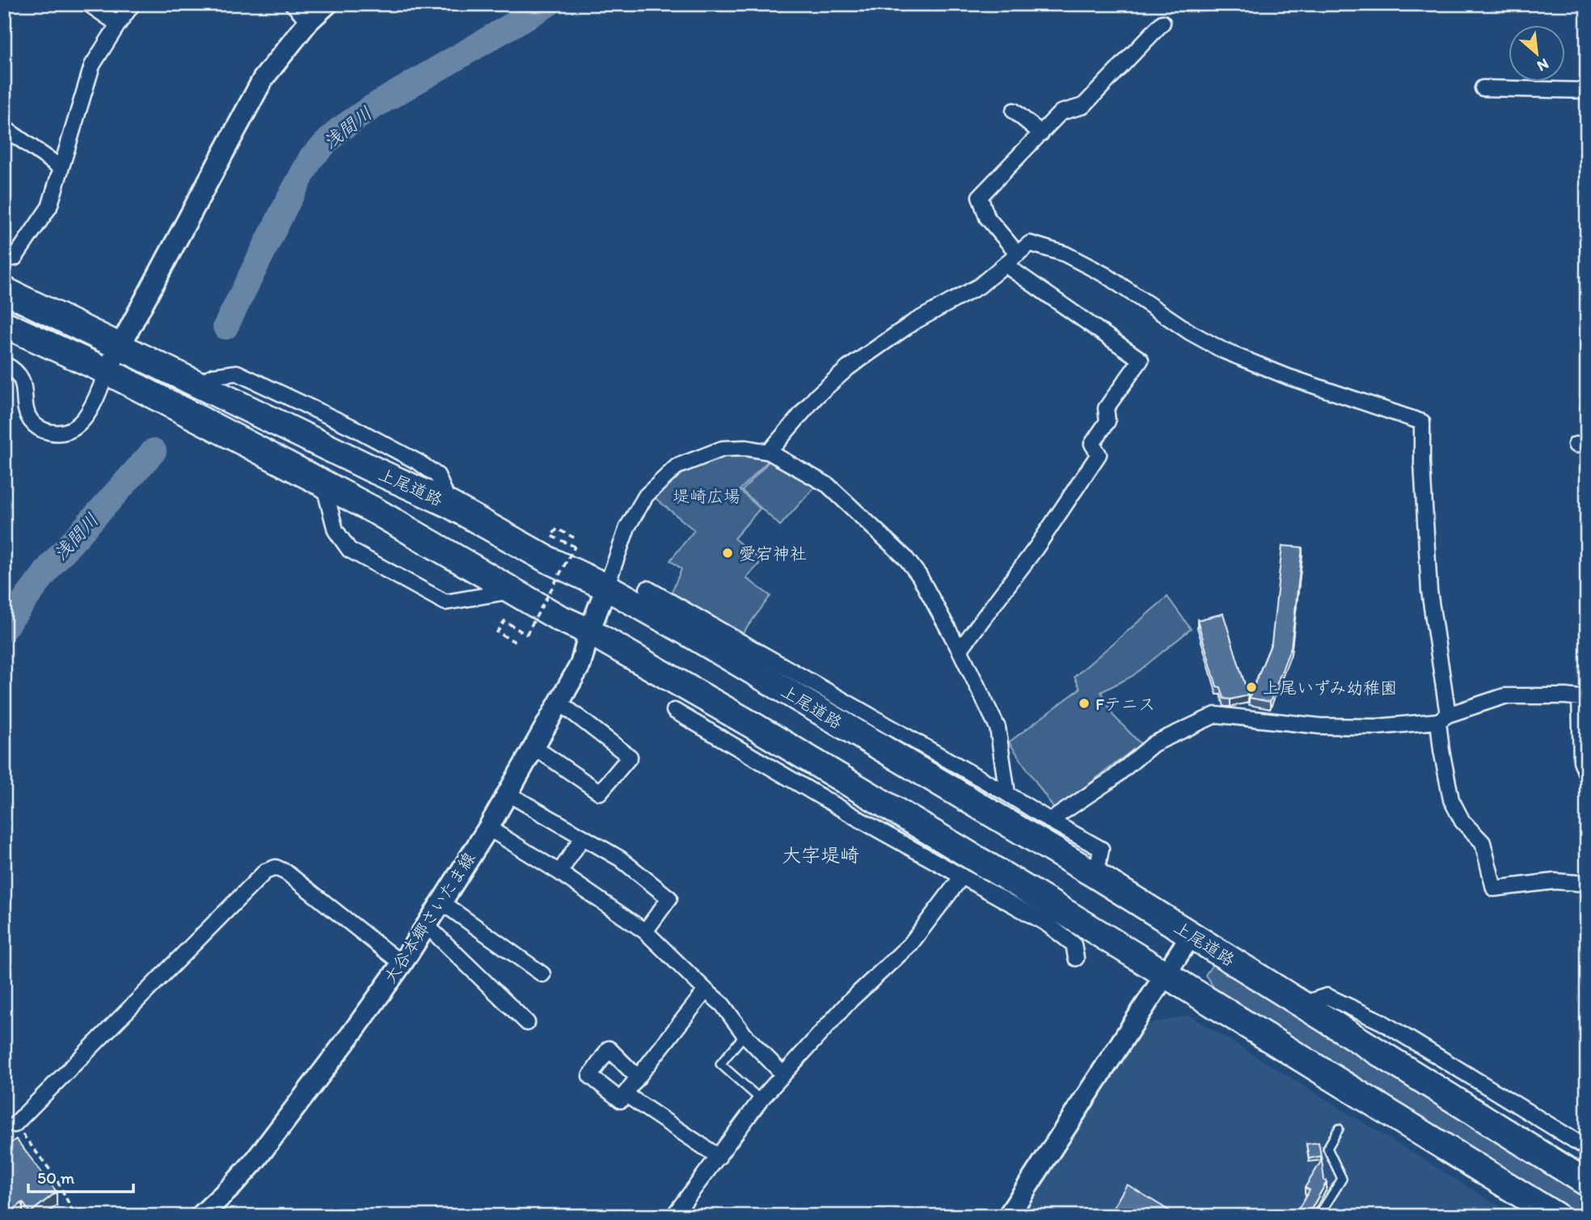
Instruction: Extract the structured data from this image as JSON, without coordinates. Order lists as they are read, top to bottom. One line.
{"streets":{"highway":["上尾道路"],"street":["大谷本郷さいたま線"]},"crossings":[["上尾道路","大谷本郷さいたま線"]],"districts":["大字堤崎"],"water":["浅間川"],"parks":["堤崎広場"],"places":["愛宕神社","上尾いずみ幼稚園","Fテニス"],"scale_bar":"50 m","north":"bottom right"}
